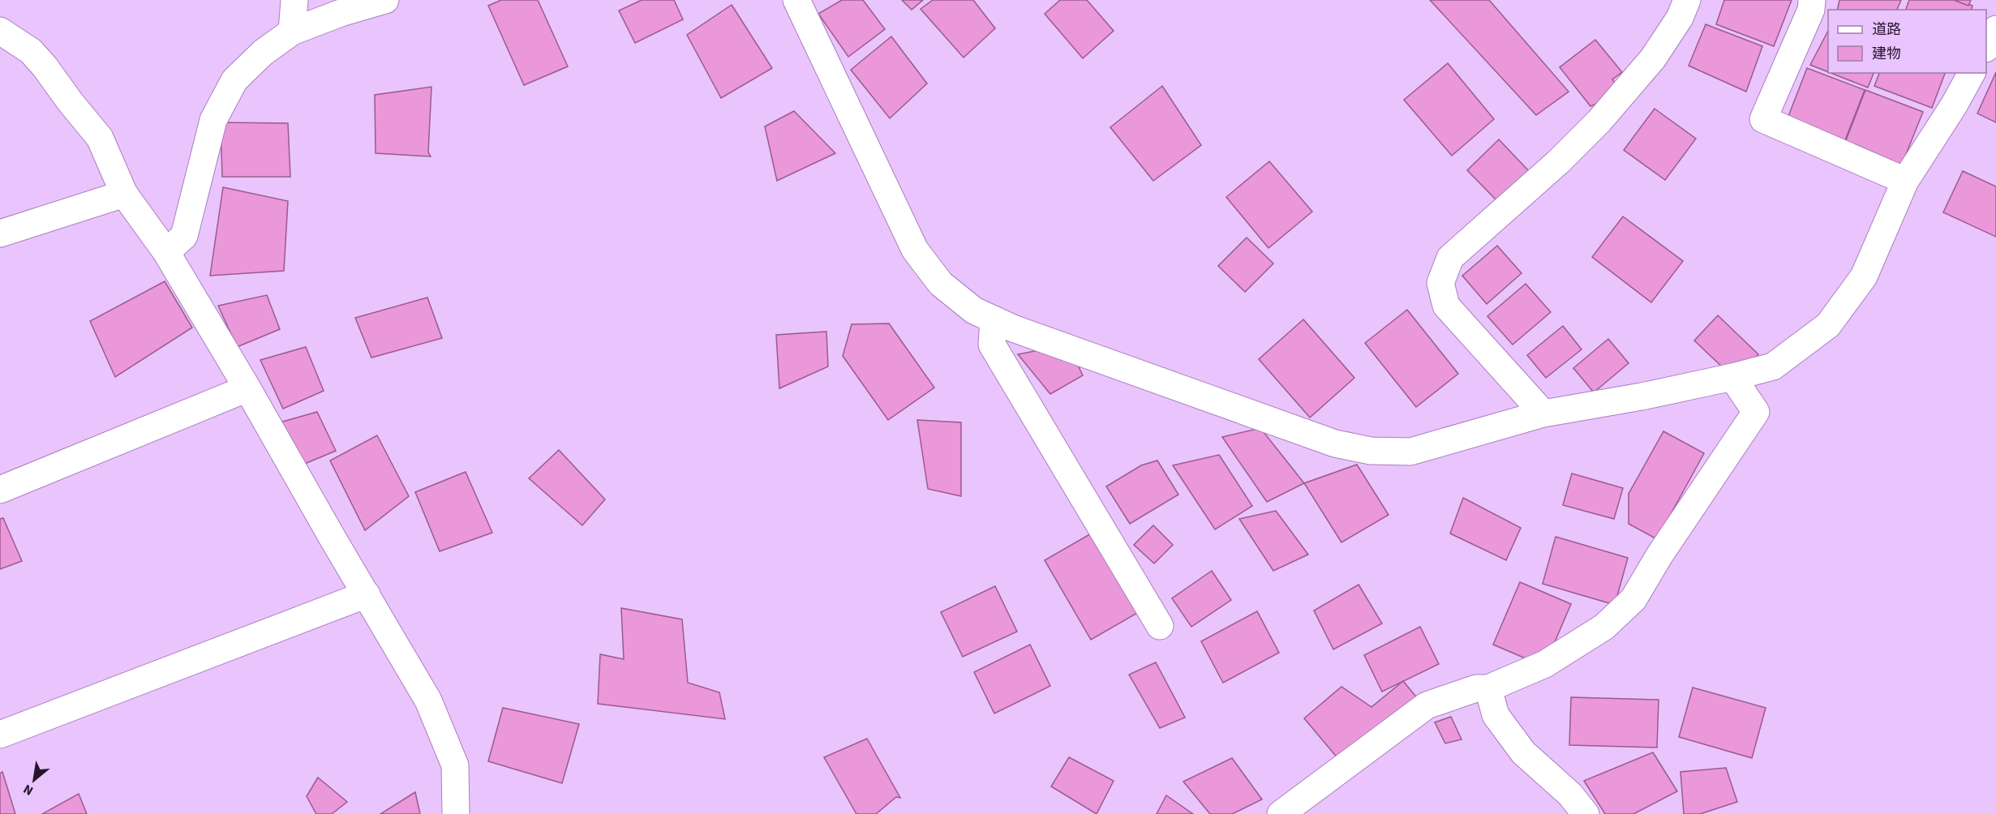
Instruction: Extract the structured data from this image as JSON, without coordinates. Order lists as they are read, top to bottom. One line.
{"legend":["道路","建物"],"north":"bottom left"}
